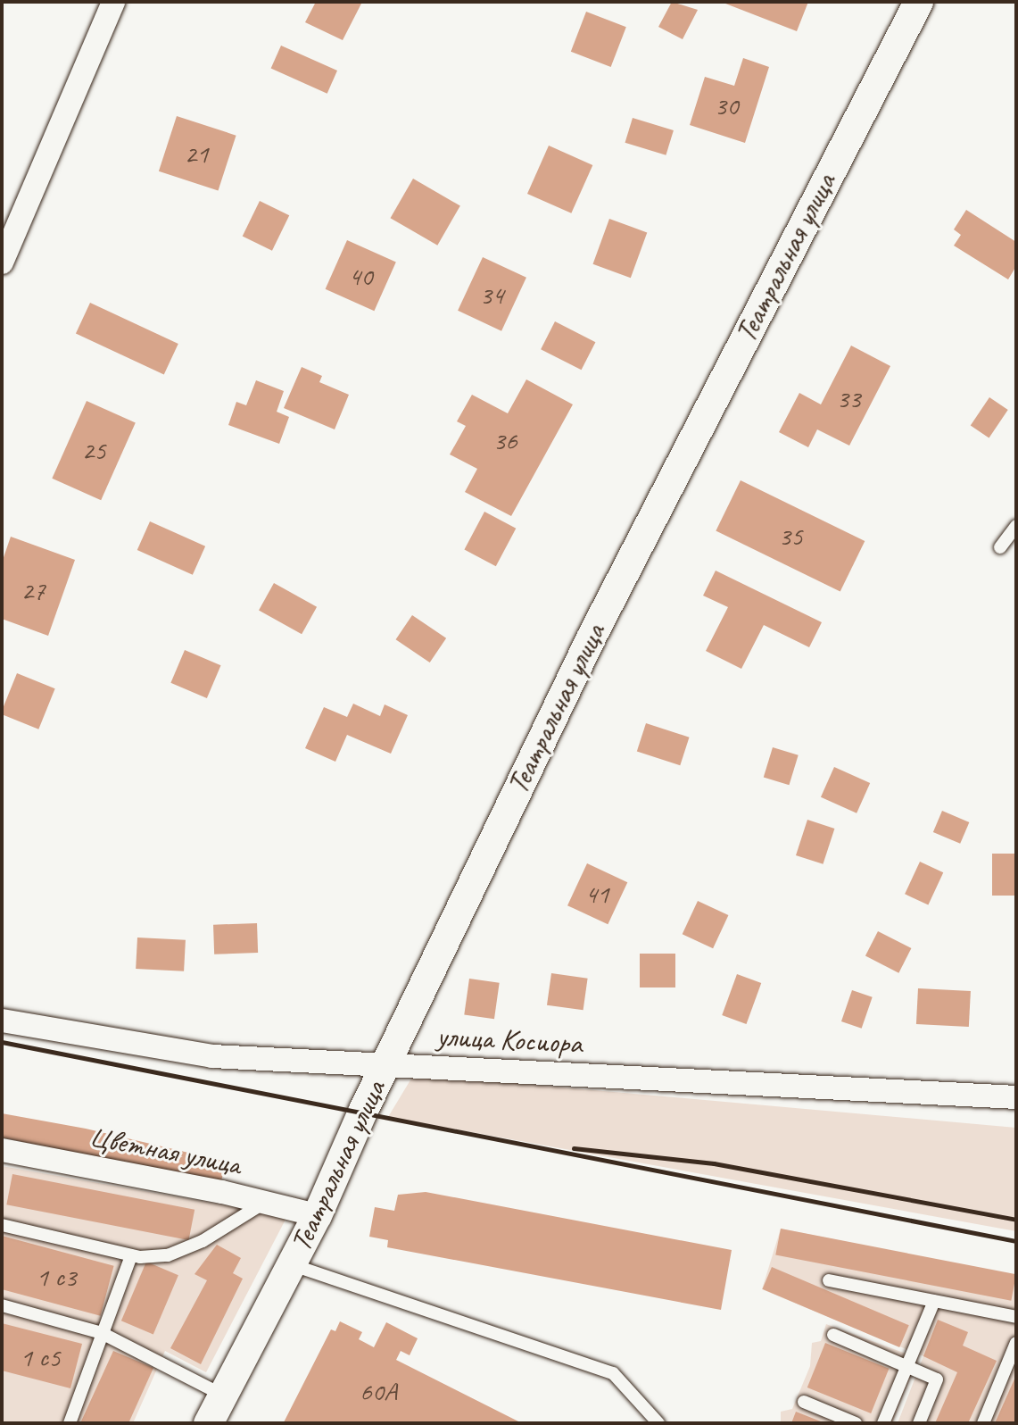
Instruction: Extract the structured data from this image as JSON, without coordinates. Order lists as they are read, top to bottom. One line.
{"streets":{"street":["Театральная улица","улица Косиора","Цветная улица"]},"crossings":[["Театральная улица","улица Косиора"],["Театральная улица","Цветная улица"]],"house_numbers":["30","21","40","34","33","36","25","35","27","41","1 с3","1 с5","60А"]}
